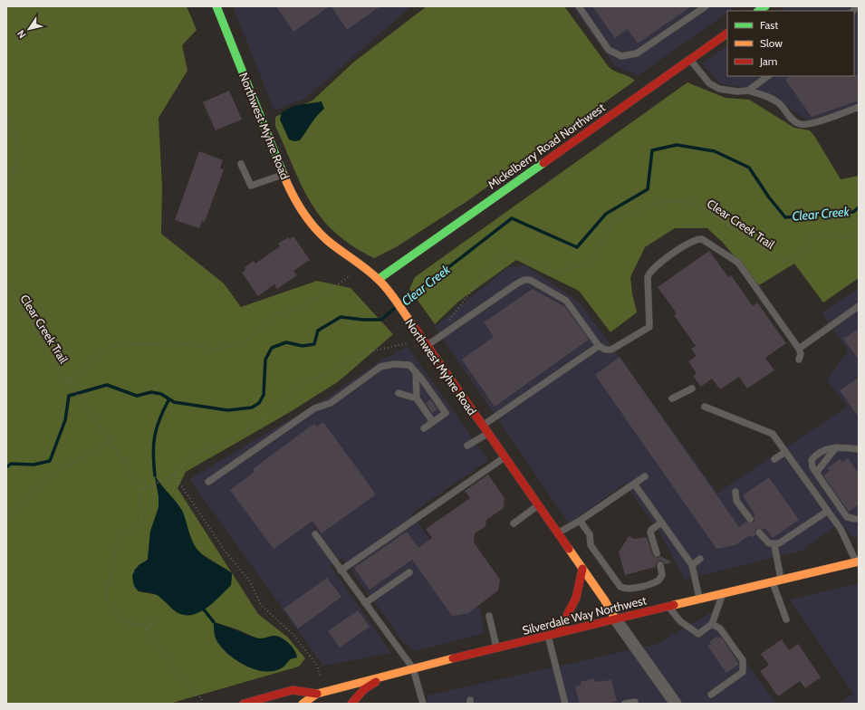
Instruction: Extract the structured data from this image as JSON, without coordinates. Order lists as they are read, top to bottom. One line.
{"streets":{"street":["Northwest Myhre Road","Mickelberry Road Northwest","Silverdale Way Northwest"],"path":["Clear Creek Trail"]},"crossings":[["Northwest Myhre Road","Mickelberry Road Northwest"],["Northwest Myhre Road","Silverdale Way Northwest"]],"water":["Clear Creek"],"legend":["Fast","Slow","Jam"],"north":"bottom left"}
